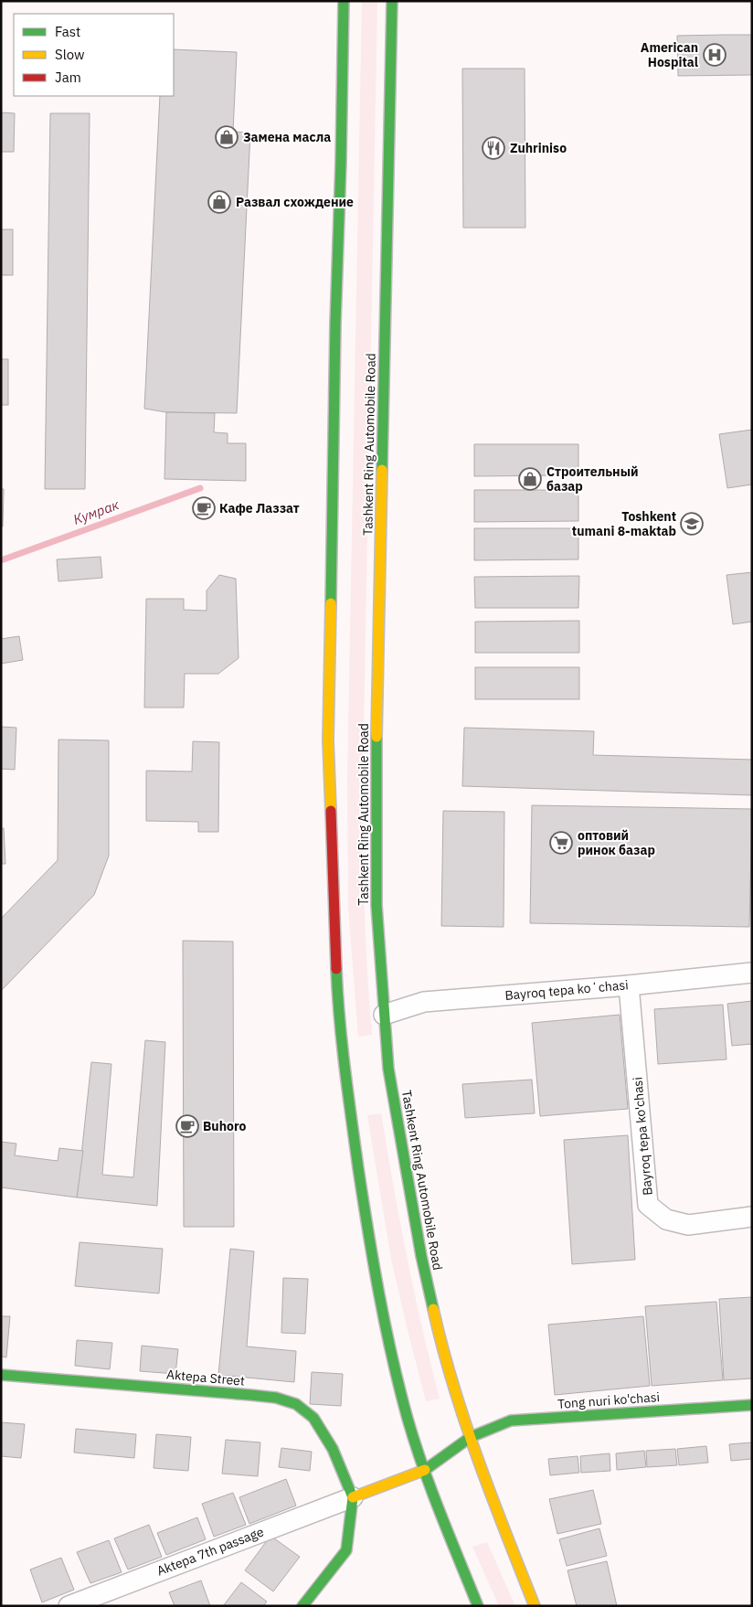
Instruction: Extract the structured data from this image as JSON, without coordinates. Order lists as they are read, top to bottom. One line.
{"streets":{"main road":["Tashkent Ring Automobile Road","Aktepa Street","Tong nuri ko'chasi"],"street":["Bayroq tepa koʻchasi","Bayroq tepa ko'chasi","Aktepa 7th passage"]},"crossings":[["Tashkent Ring Automobile Road","Bayroq tepa koʻchasi"],["Tashkent Ring Automobile Road","Tong nuri ko'chasi"],["Bayroq tepa koʻchasi","Bayroq tepa ko'chasi"],["Aktepa Street","Tong nuri ko'chasi"],["Aktepa Street","Aktepa 7th passage"],["Tong nuri ko'chasi","Aktepa 7th passage"]],"water":["Кумрак"],"places":{"hospital":["American Hospital"],"shop":["Замена масла","Развал схождение","Строительный базар"],"restaurant":["Zuhriniso"],"cafe":["Кафе Лаззат","Buhoro"],"school or university":["Toshkent tumani 8-maktab"],"supermarket":["оптовий ринок базар"]},"legend":["Fast","Slow","Jam"]}
